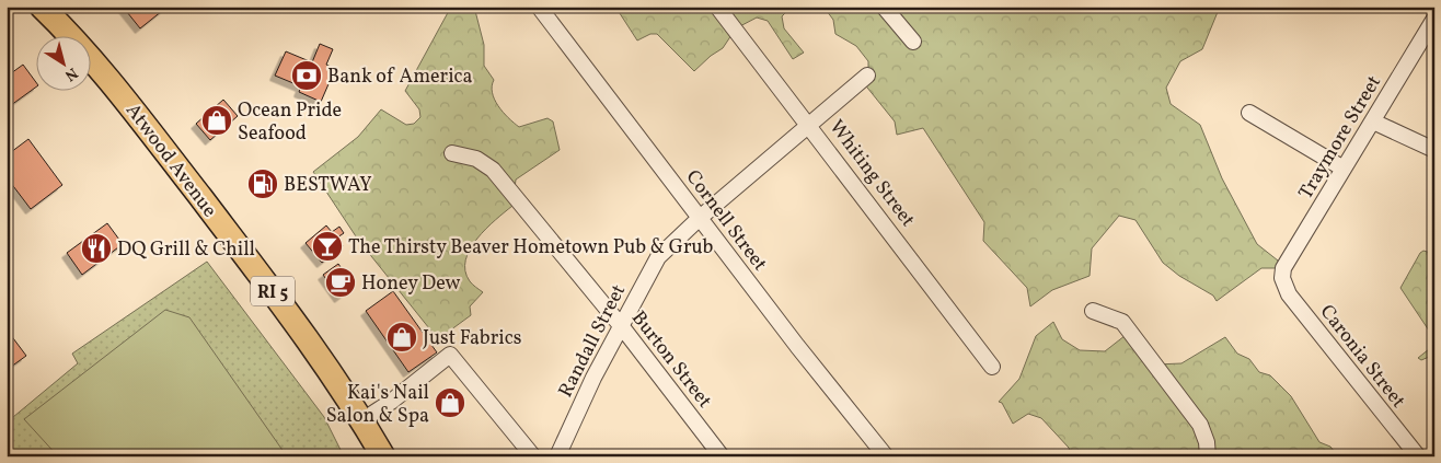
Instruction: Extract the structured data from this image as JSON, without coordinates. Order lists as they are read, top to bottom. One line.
{"streets":{"main road":["Atwood Avenue","RI 5"],"street":["Traymore Street","Whiting Street","Cornell Street","Randall Street","Caronia Street","Burton Street"]},"crossings":[["Traymore Street","Caronia Street"],["Whiting Street","Randall Street"],["Cornell Street","Randall Street"],["Randall Street","Burton Street"]],"places":{"bank":["Bank of America"],"shop":["Ocean Pride Seafood","Just Fabrics","Kai's Nail Salon & Spa"],"fuel station":["BESTWAY"],"bar":["The Thirsty Beaver Hometown Pub & Grub"],"restaurant":["DQ Grill & Chill"],"cafe":["Honey Dew"]},"north":"bottom right"}
